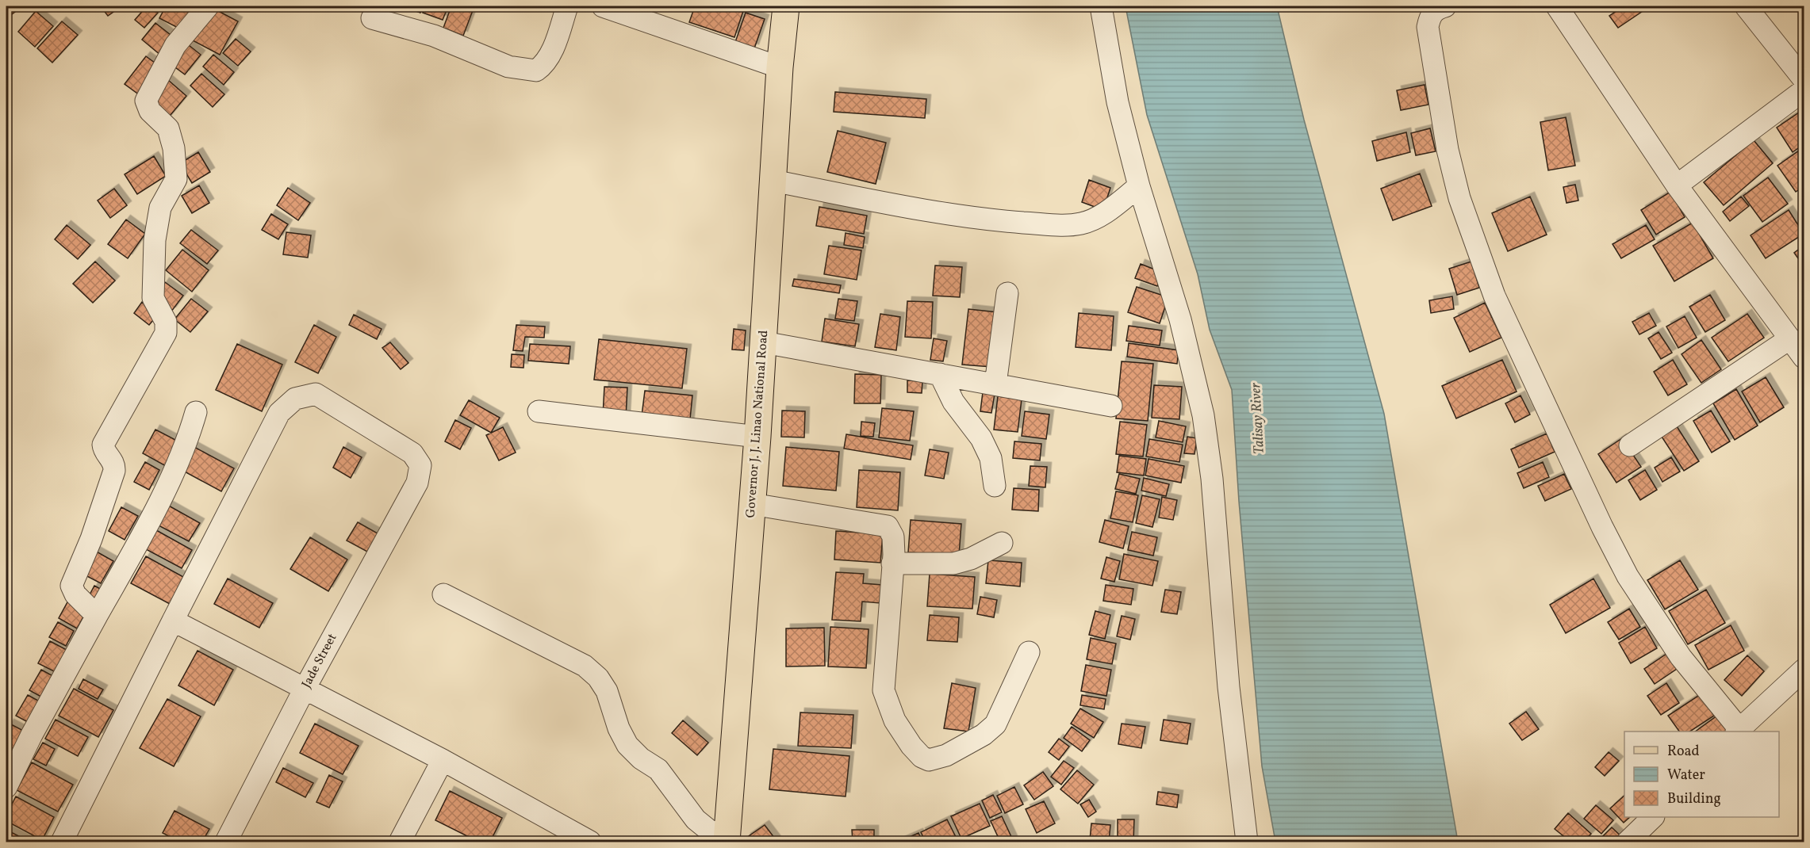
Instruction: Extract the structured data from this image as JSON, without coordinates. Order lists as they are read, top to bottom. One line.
{"streets":{"main road":["Governor J. J. Linao National Road"],"street":["Jade Street"]},"water":["Talisay River"],"legend":["Road","Water","Building"]}
